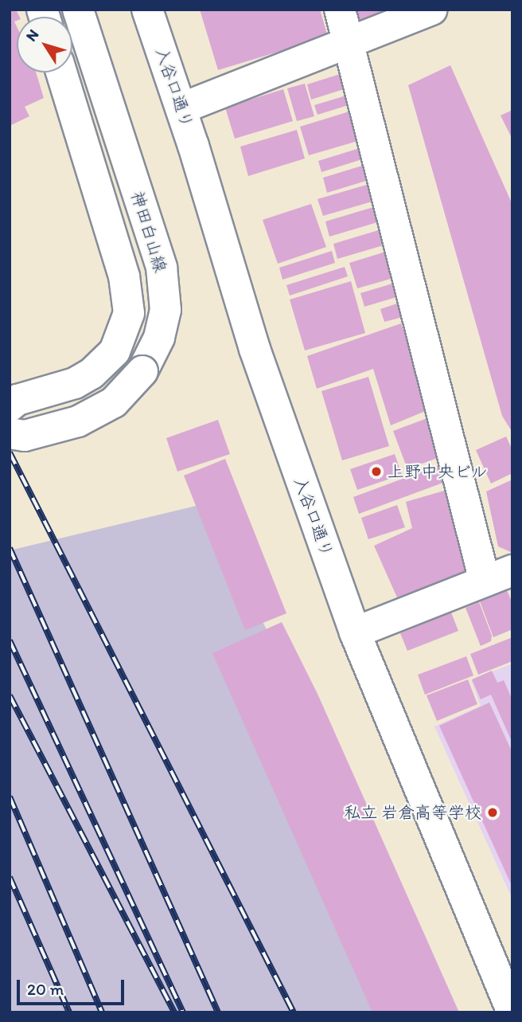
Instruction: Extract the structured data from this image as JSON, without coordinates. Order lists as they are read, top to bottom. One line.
{"streets":{"street":["入谷口通り","神田白山線"]},"places":["上野中央ビル","私立 岩倉高等学校"],"scale_bar":"20 m","north":"top left"}
